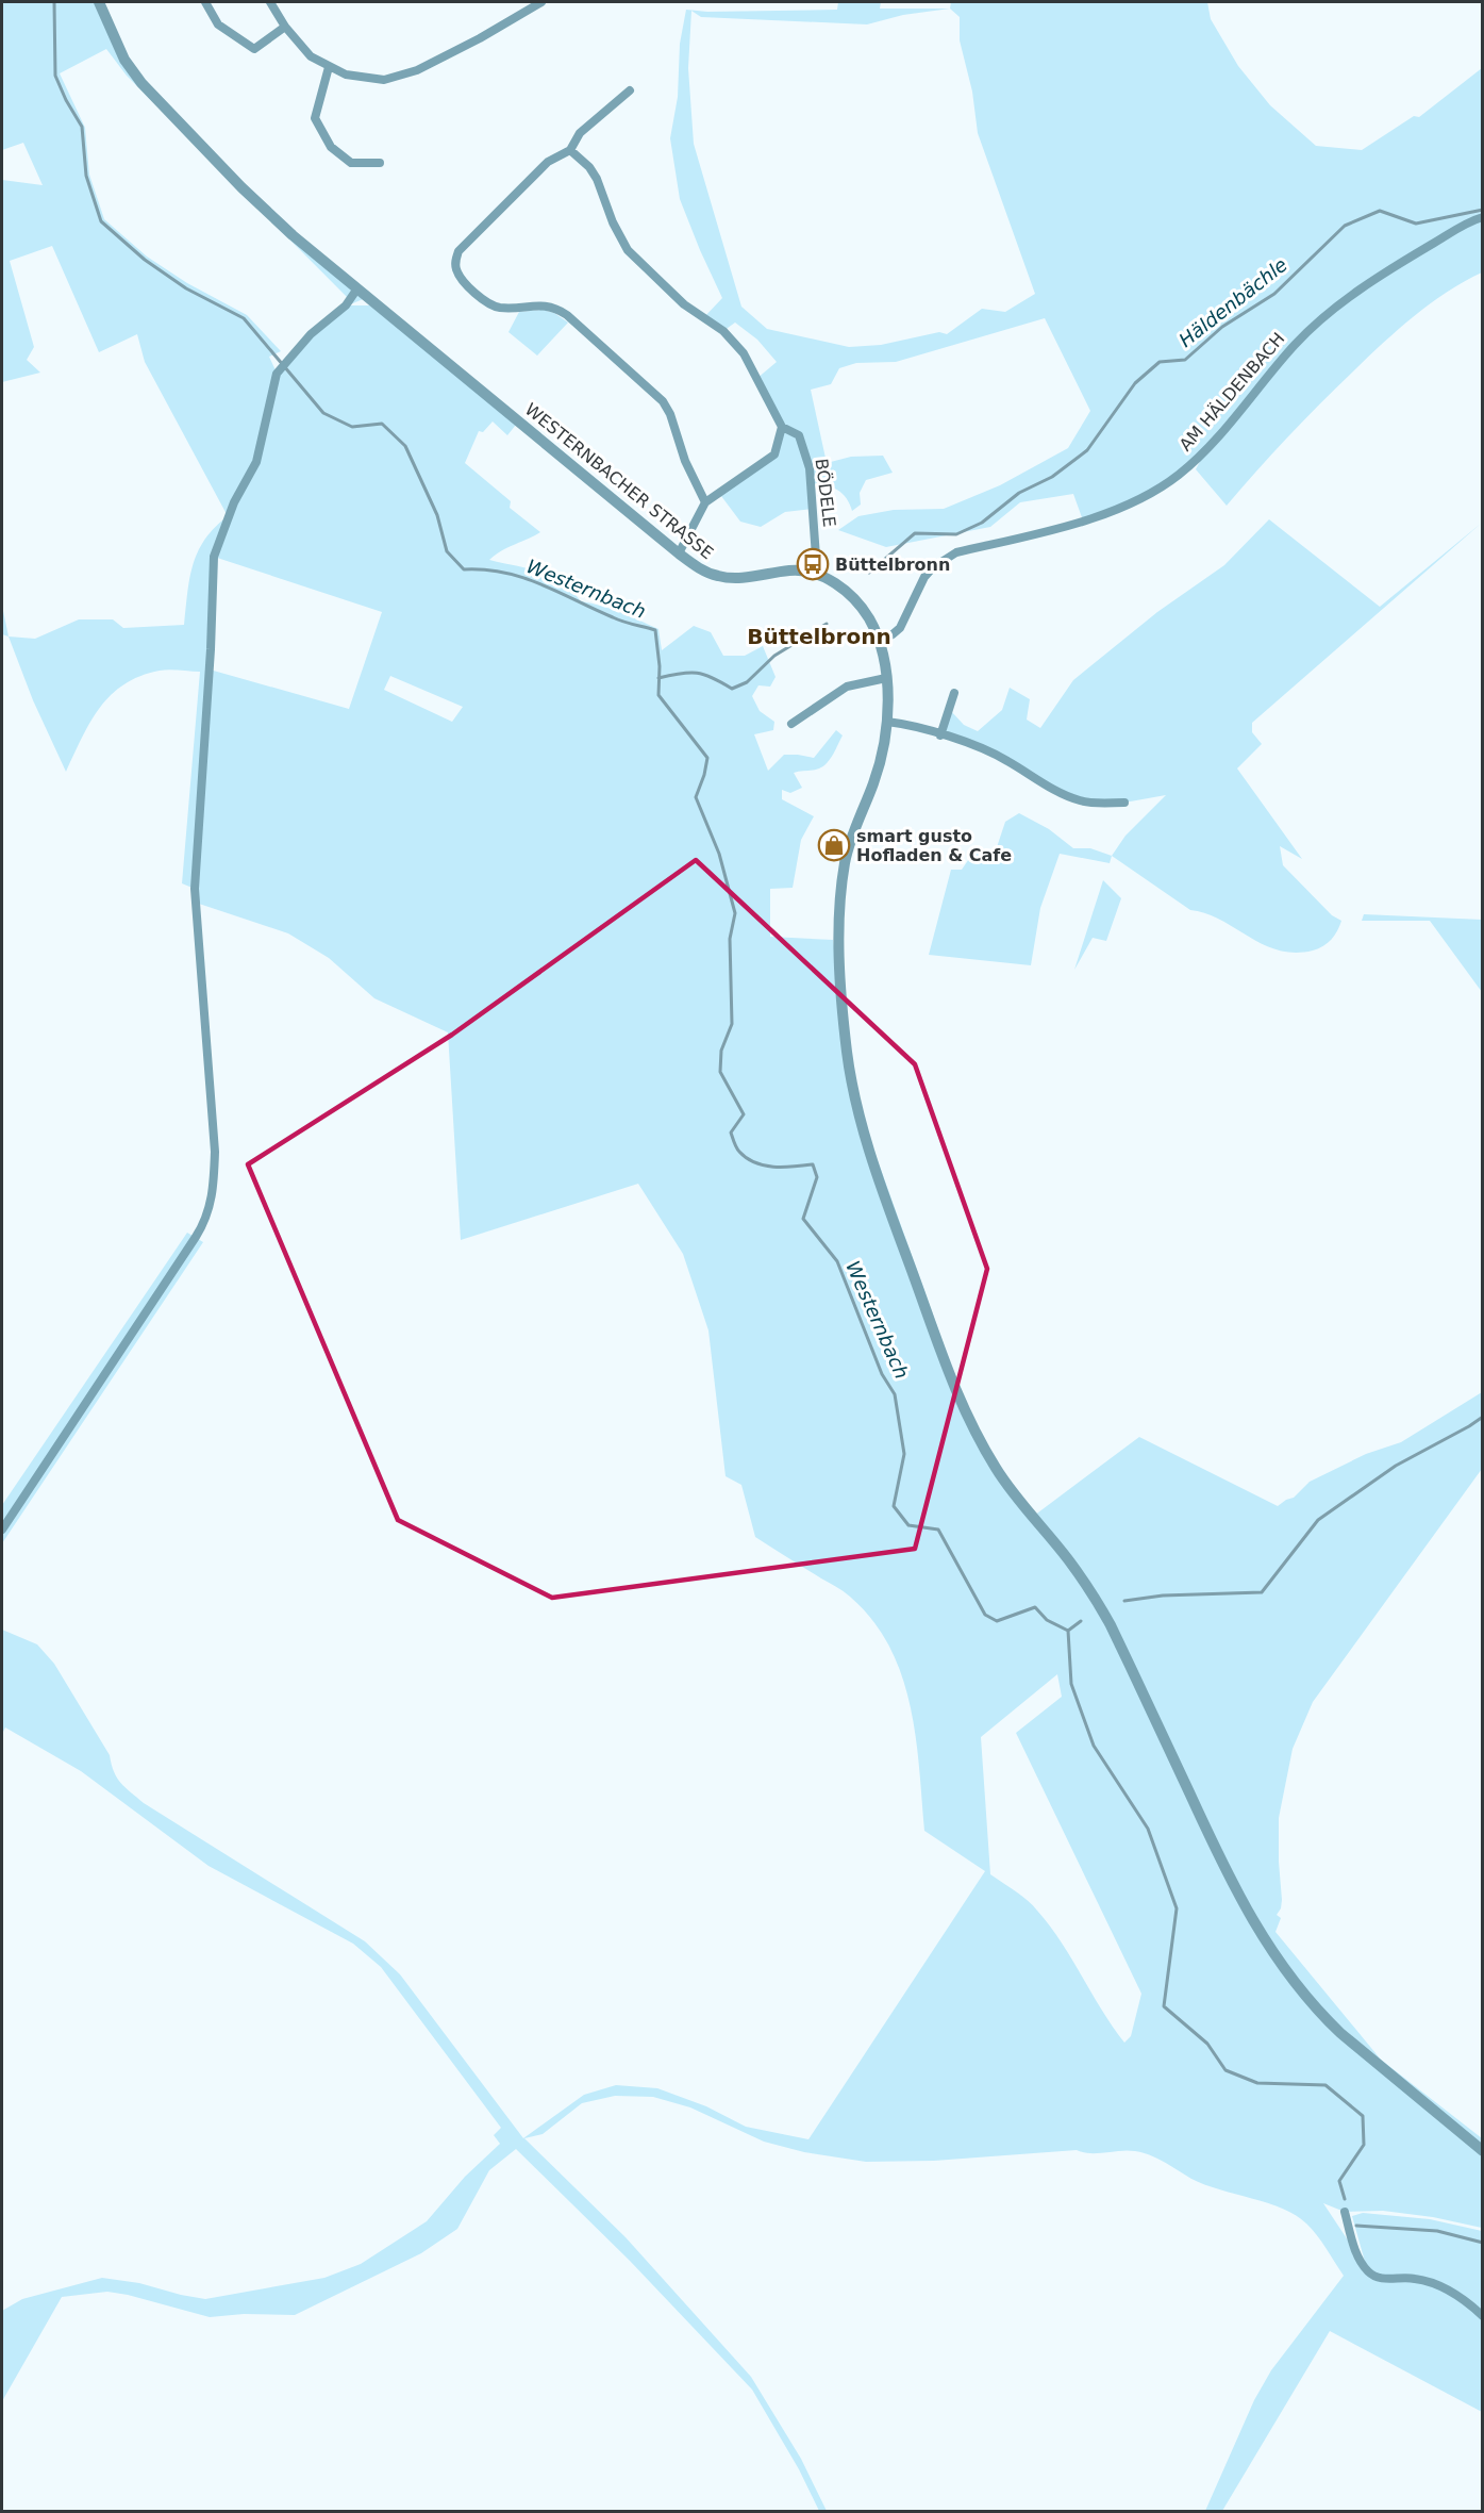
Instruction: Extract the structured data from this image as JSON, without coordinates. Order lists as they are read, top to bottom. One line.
{"streets":{"street":["AM HÄLDENBACH","WESTERNBACHER STRASSE","BÖDELE"]},"crossings":[["AM HÄLDENBACH","WESTERNBACHER STRASSE"],["WESTERNBACHER STRASSE","BÖDELE"]],"districts":["Büttelbronn"],"water":["Häldenbächle","Westernbach"],"places":{"bus stop":["Büttelbronn"],"shop":["smart gusto Hofladen & Cafe"]}}
